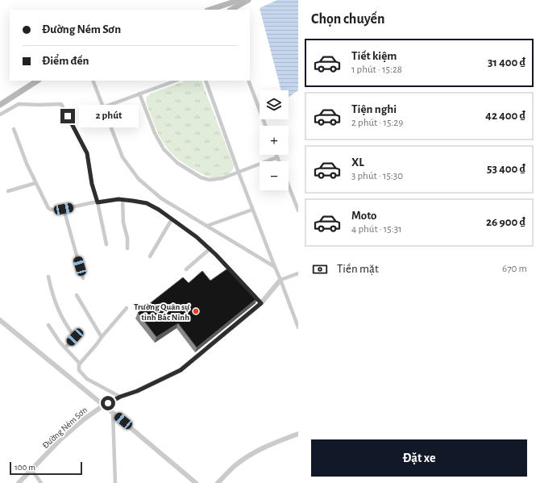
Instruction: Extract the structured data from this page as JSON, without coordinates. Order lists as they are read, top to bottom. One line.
{"streets":{"street":["Đường Ném Sơn"]},"places":["Trường Quân sự tỉnh Bắc Ninh"],"scale_bar":"100 m","page":{"heading":"Chọn chuyến","banner":["Đường Ném Sơn","Điểm đến"],"list":[{"name":"Tiết kiệm","note":"1 phút · 15:28","value":"31 400 ₫"},{"name":"Tiện nghi","note":"2 phút · 15:29","value":"42 400 ₫"},{"name":"XL","note":"3 phút · 15:30","value":"53 400 ₫"},{"name":"Moto","note":"4 phút · 15:31","value":"26 900 ₫"}],"map_buttons":["+","−"],"bubble":"2 phút","pay":["Tiền mặt","670 m"],"buttons":"Đặt xe","scale":"100 m"}}
